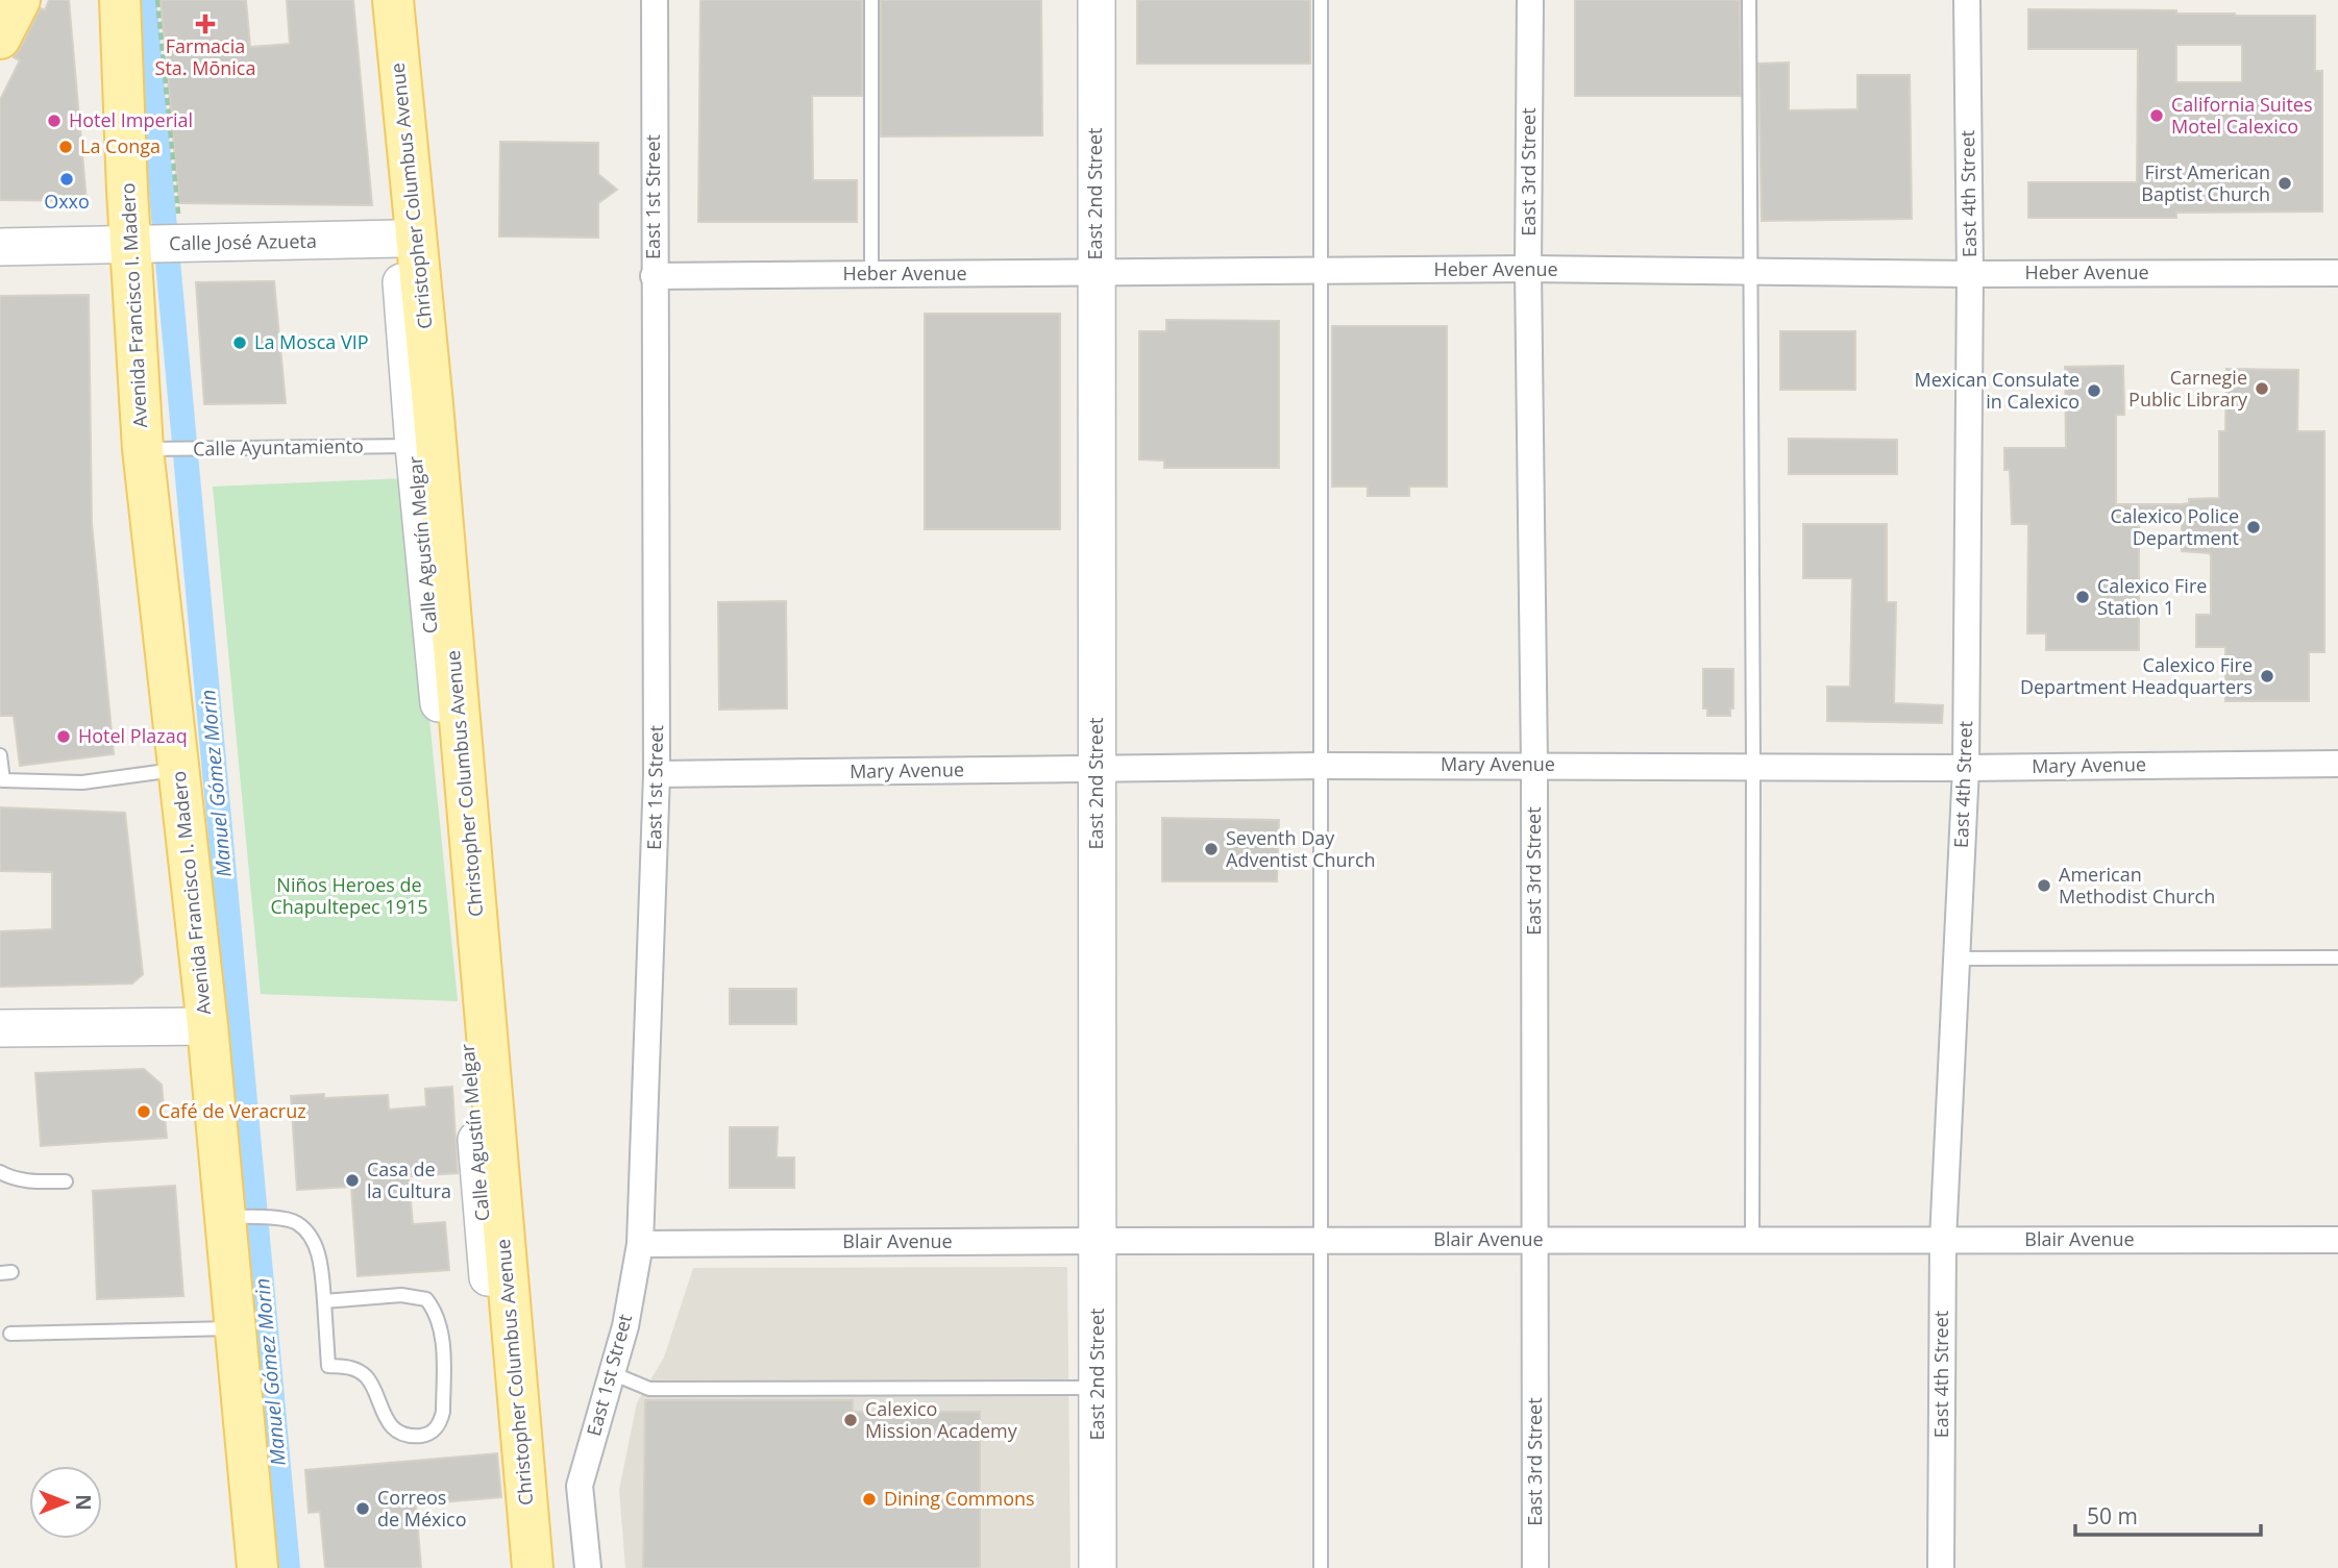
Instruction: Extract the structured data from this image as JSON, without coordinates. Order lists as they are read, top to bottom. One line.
{"streets":{"main road":["East 2nd Street","Christopher Columbus Avenue","Calle José Azueta","Avenida Francisco I. Madero","Calle Agustín Melgar"],"street":["East 3rd Street","East 4th Street","East 1st Street","Heber Avenue","Mary Avenue","Blair Avenue"],"lane":["Calle Ayuntamiento"]},"crossings":[["East 3rd Street","Heber Avenue"],["East 3rd Street","Mary Avenue"],["East 3rd Street","Blair Avenue"],["East 2nd Street","Heber Avenue"],["East 2nd Street","Mary Avenue"],["East 2nd Street","Blair Avenue"],["East 4th Street","Heber Avenue"],["East 4th Street","Mary Avenue"],["East 4th Street","Blair Avenue"],["East 1st Street","Heber Avenue"],["East 1st Street","Mary Avenue"],["East 1st Street","Blair Avenue"],["Calle José Azueta","Avenida Francisco I. Madero"],["Calle José Azueta","Calle Agustín Melgar"],["Avenida Francisco I. Madero","Calle Ayuntamiento"],["Calle Ayuntamiento","Calle Agustín Melgar"]],"water":["Manuel Gómez Morin"],"parks":["Niños Heroes de Chapultepec 1915"],"places":{"health":["Farmacia Sta. Mōnica"],"other":["California Suites Motel Calexico","Hotel Imperial","La Conga","Oxxo","First American Baptist Church","La Mosca VIP","Carnegie Public Library","Mexican Consulate in Calexico","Calexico Police Department","Calexico Fire Station 1","Calexico Fire Department Headquarters","Hotel Plazaq","Seventh Day Adventist Church","American Methodist Church","Café de Veracruz","Casa de la Cultura","Calexico Mission Academy","Dining Commons","Correos de México"]},"scale_bar":"50 m","north":"right"}
